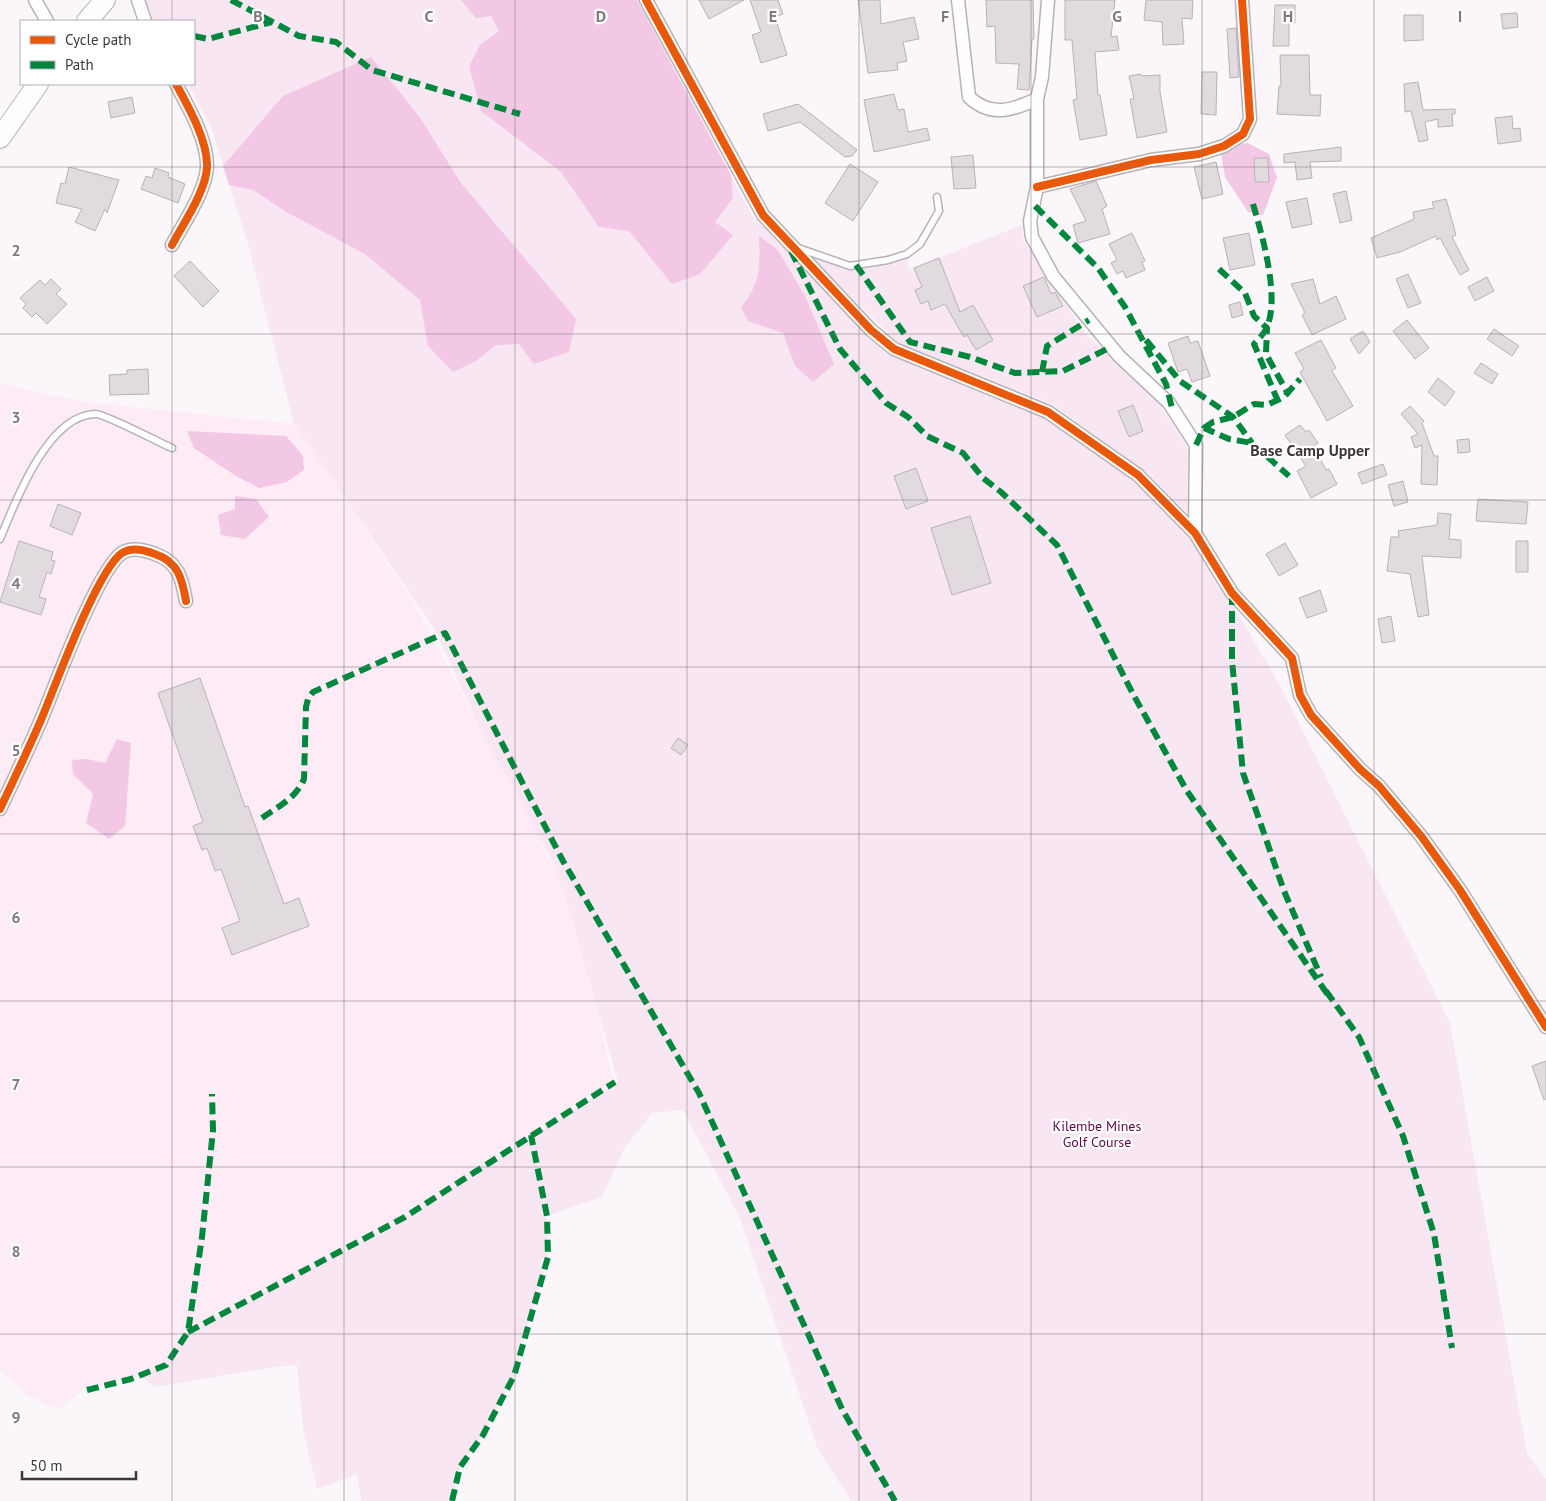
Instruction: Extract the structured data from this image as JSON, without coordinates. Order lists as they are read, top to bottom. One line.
{"districts":["Base Camp Upper"],"parks":["Kilembe Mines Golf Course"],"legend":["Cycle path","Path"],"scale_bar":"50 m","grid":{"columns":["B","C","D","E","F","G","H","I"],"rows":["2","3","4","5","6","7","8","9"]}}
